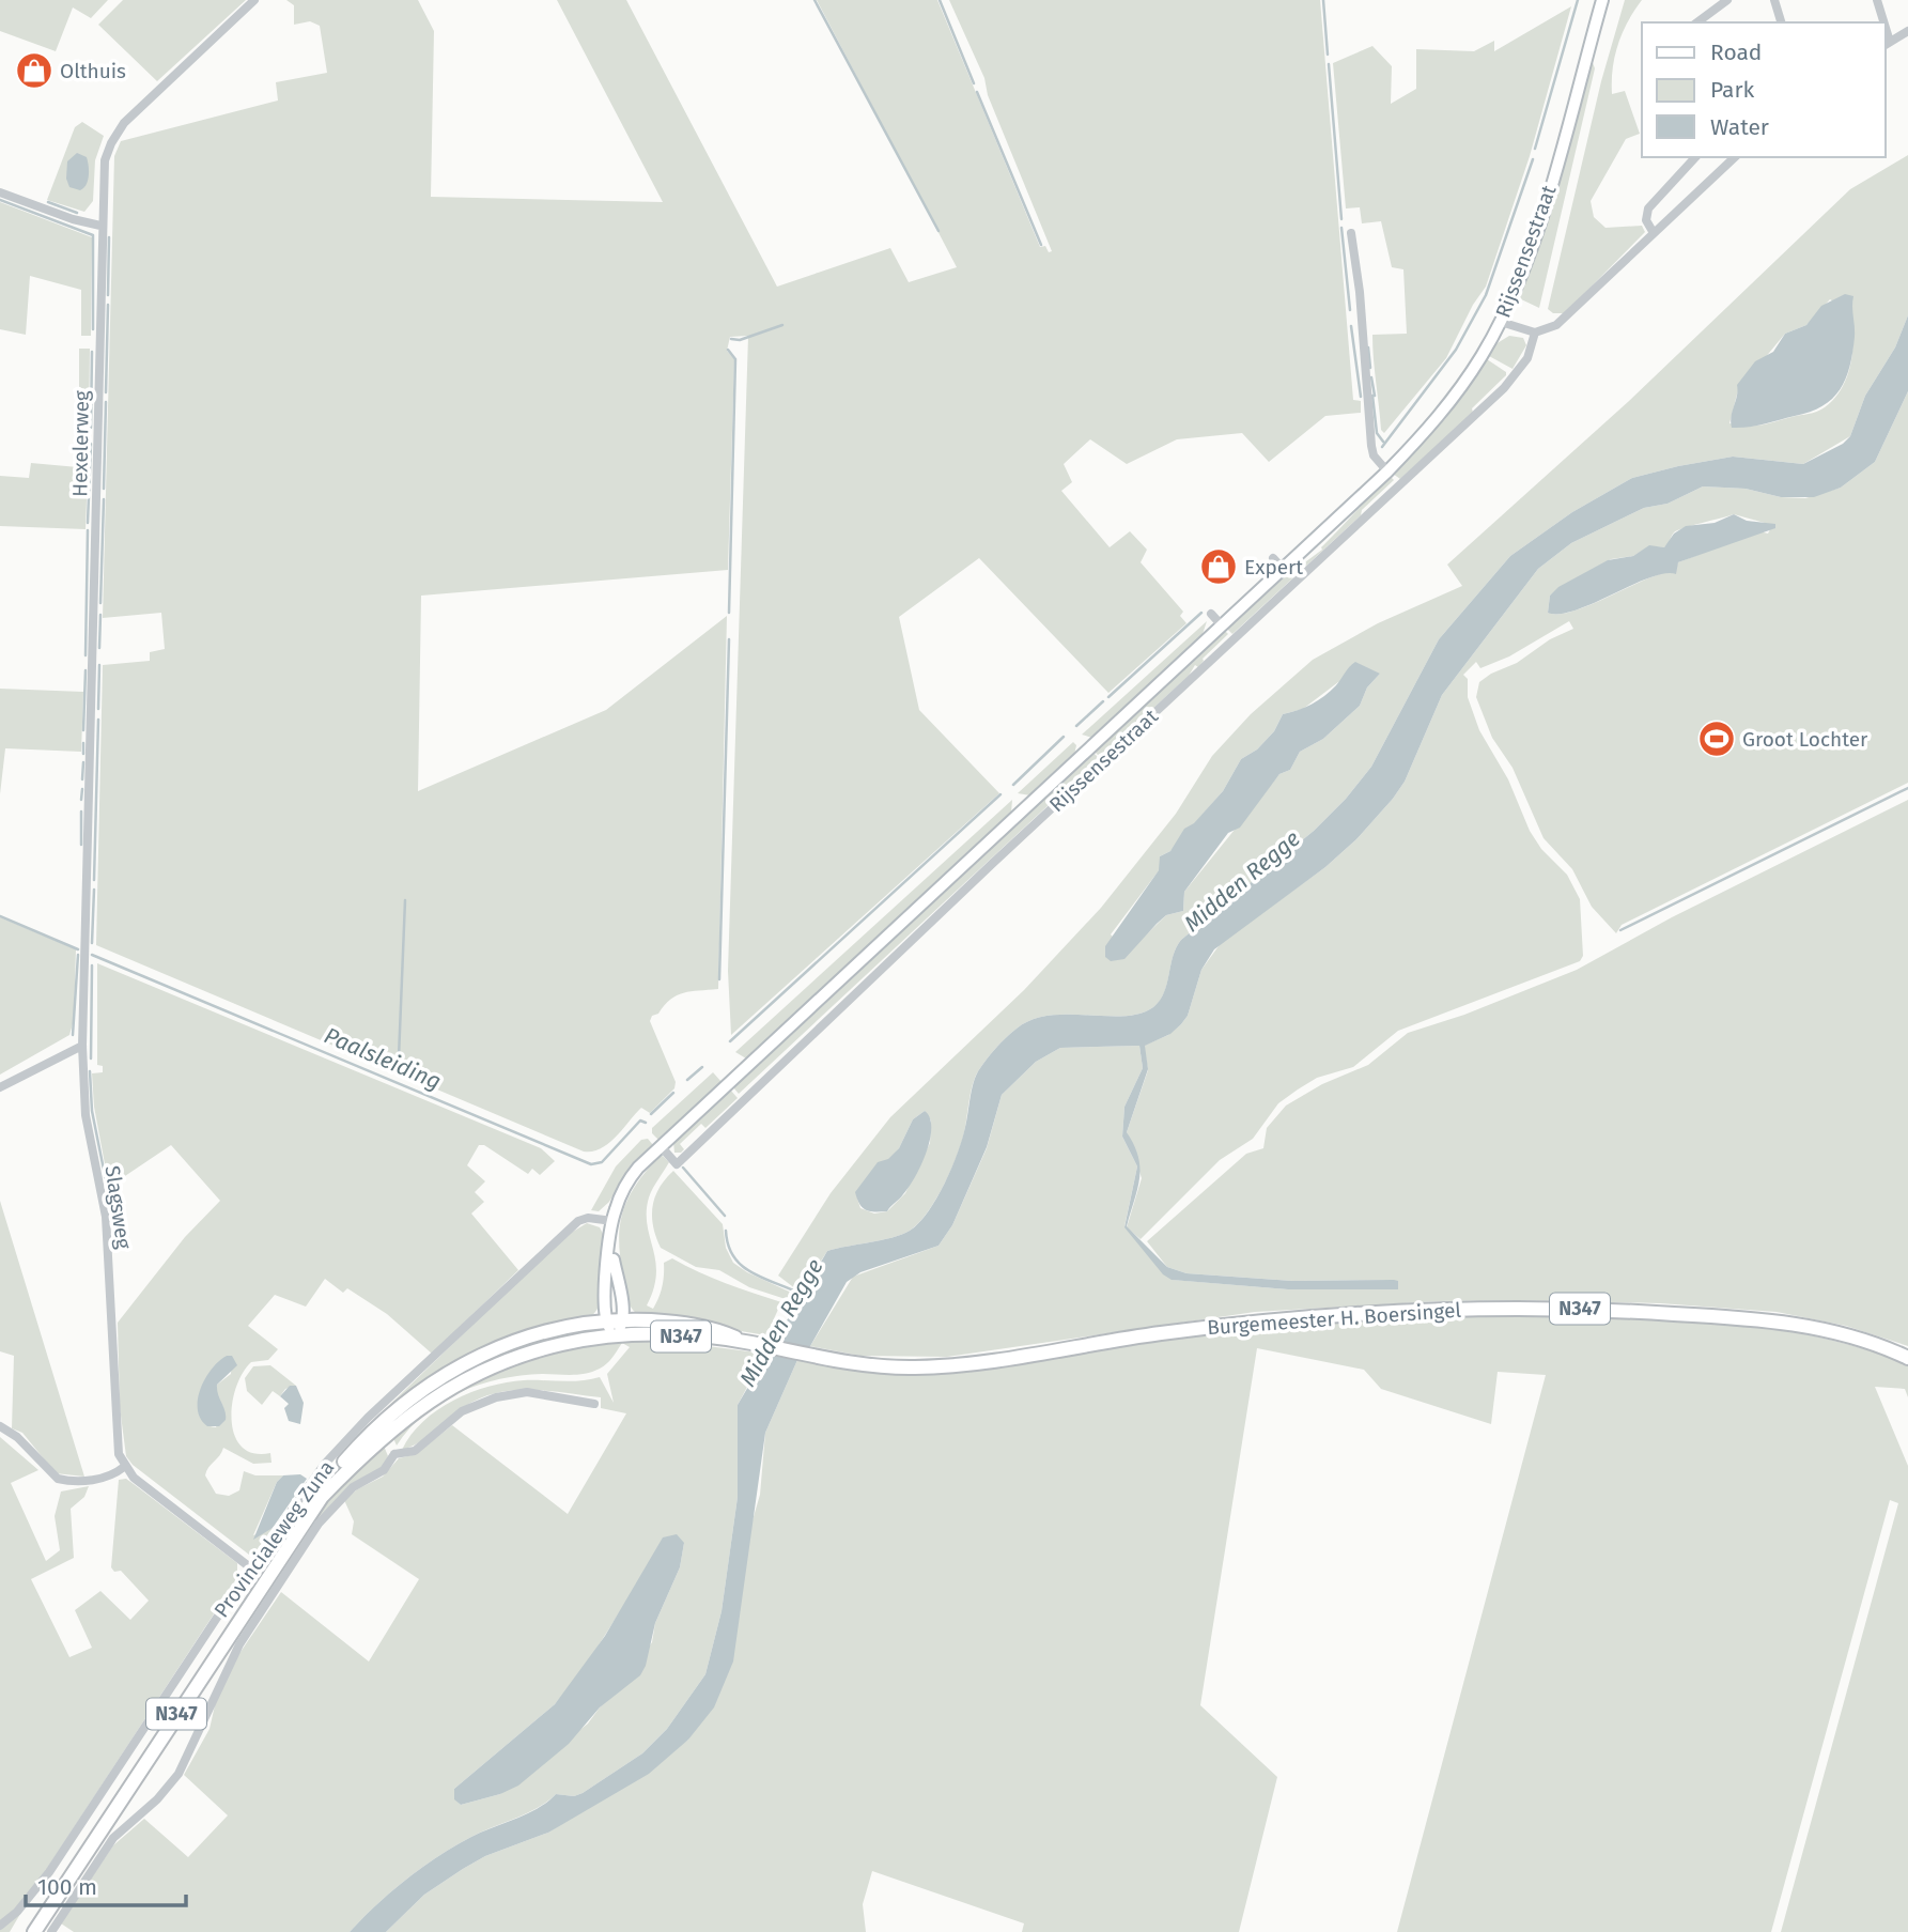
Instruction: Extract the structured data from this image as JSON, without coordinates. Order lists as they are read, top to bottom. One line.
{"streets":{"main road":["Rijssensestraat","N347","Burgemeester H. Boersingel","Provincialeweg Zuna"],"street":["Hexelerweg","Slagsweg"]},"crossings":[["Rijssensestraat","N347"],["Rijssensestraat","Provincialeweg Zuna"],["Hexelerweg","Slagsweg"],["N347","Burgemeester H. Boersingel"],["N347","Provincialeweg Zuna"]],"water":["Midden Regge","Paalsleiding"],"places":{"shop":["Olthuis","Expert"],"sports":["Groot Lochter"]},"legend":["Road","Park","Water"],"scale_bar":"100 m"}
